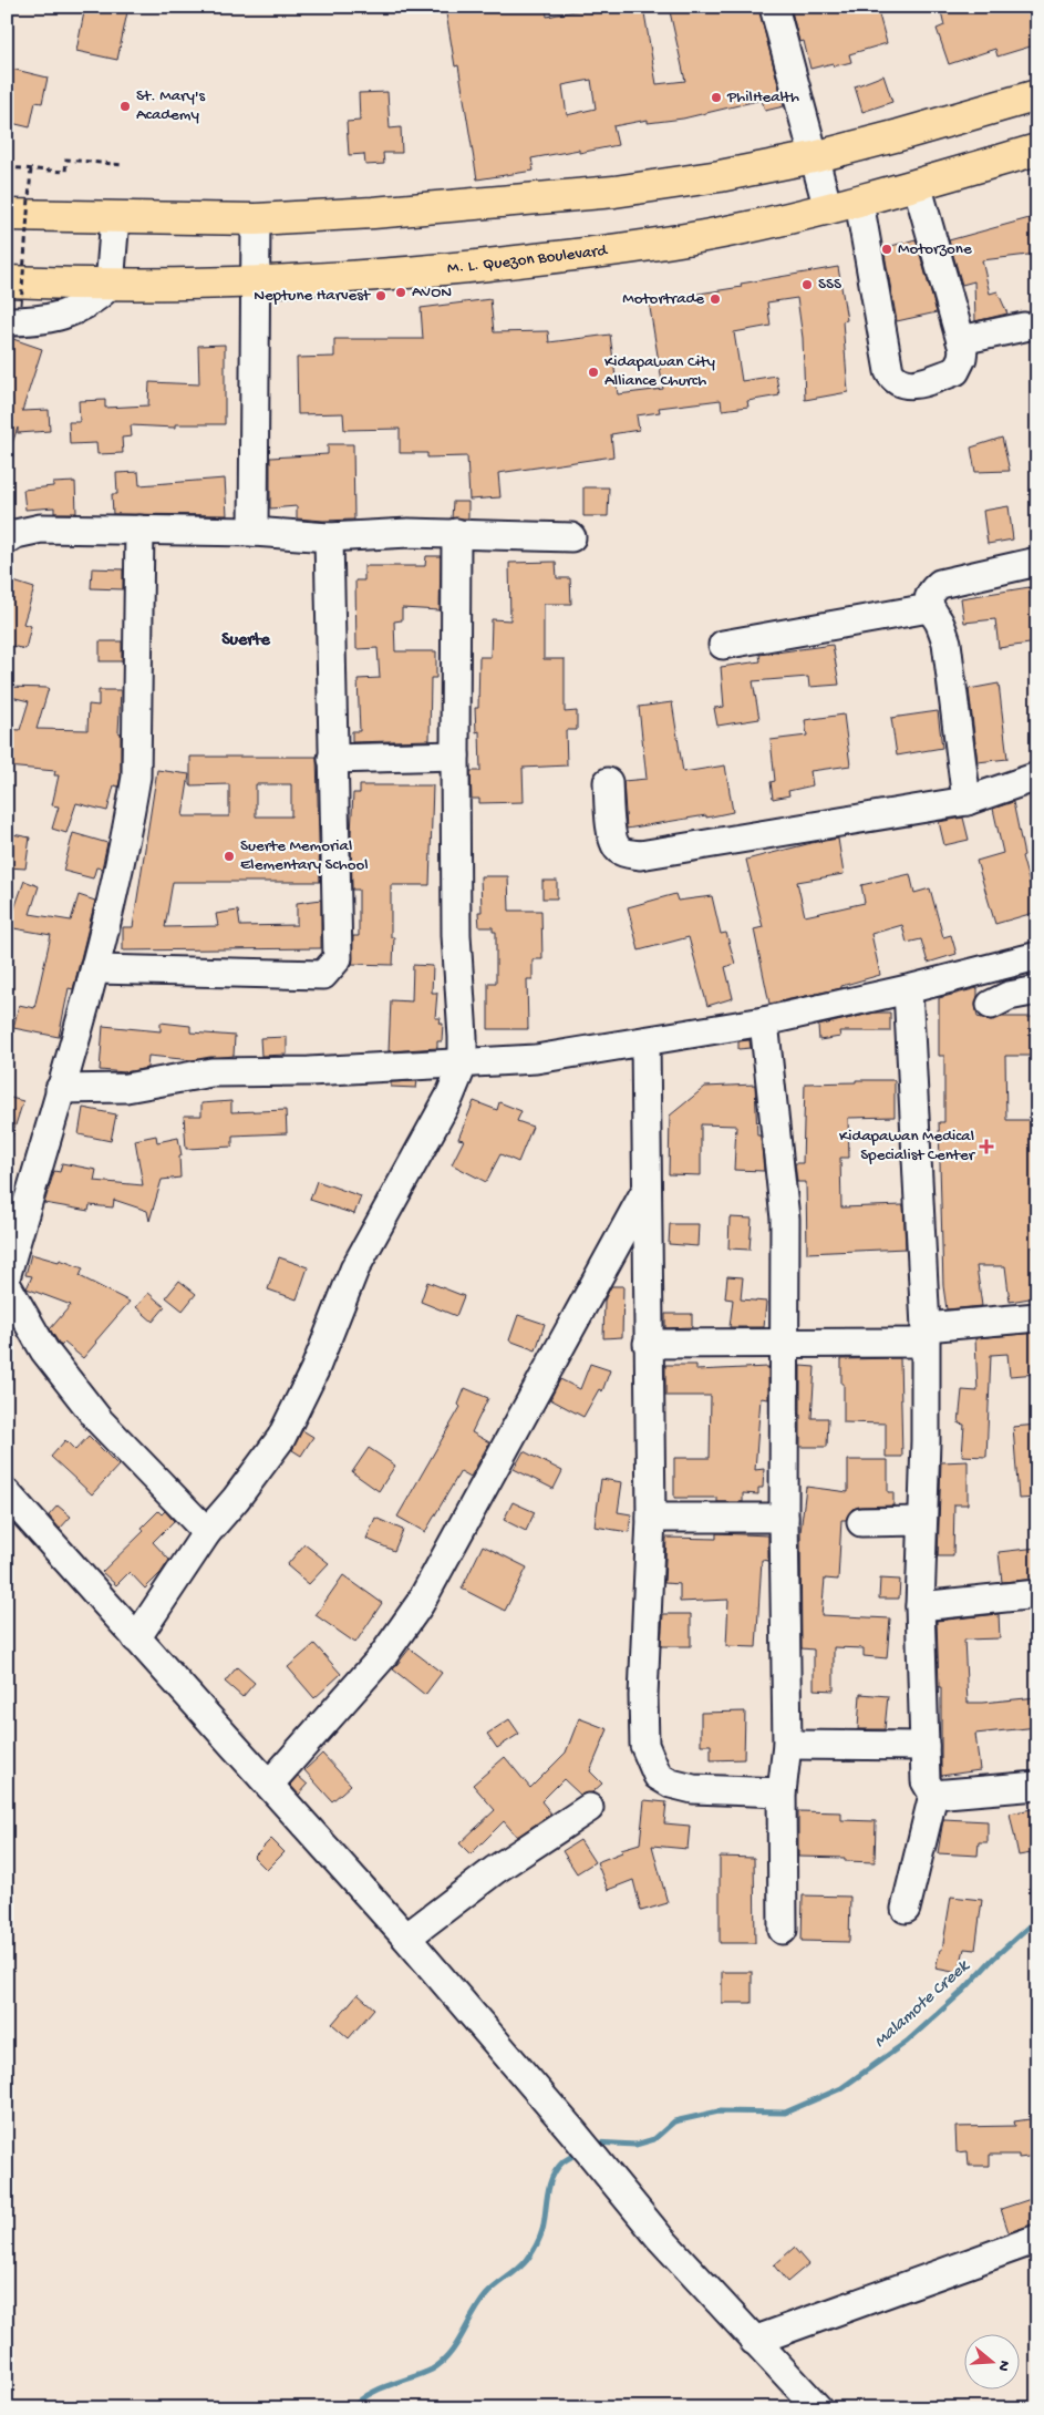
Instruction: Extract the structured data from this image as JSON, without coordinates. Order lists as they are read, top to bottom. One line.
{"streets":{"highway":["M. L. Quezon Boulevard"]},"districts":["Suerte"],"water":["Malamote Creek"],"places":{"other":["PhilHealth","St. Mary's Academy","Motorzone","SSS","AVON","Neptune Harvest","Motortrade","Kidapawan City Alliance Church","Suerte Memorial Elementary School"],"health":["Kidapawan Medical Specialist Center"]},"north":"right"}
